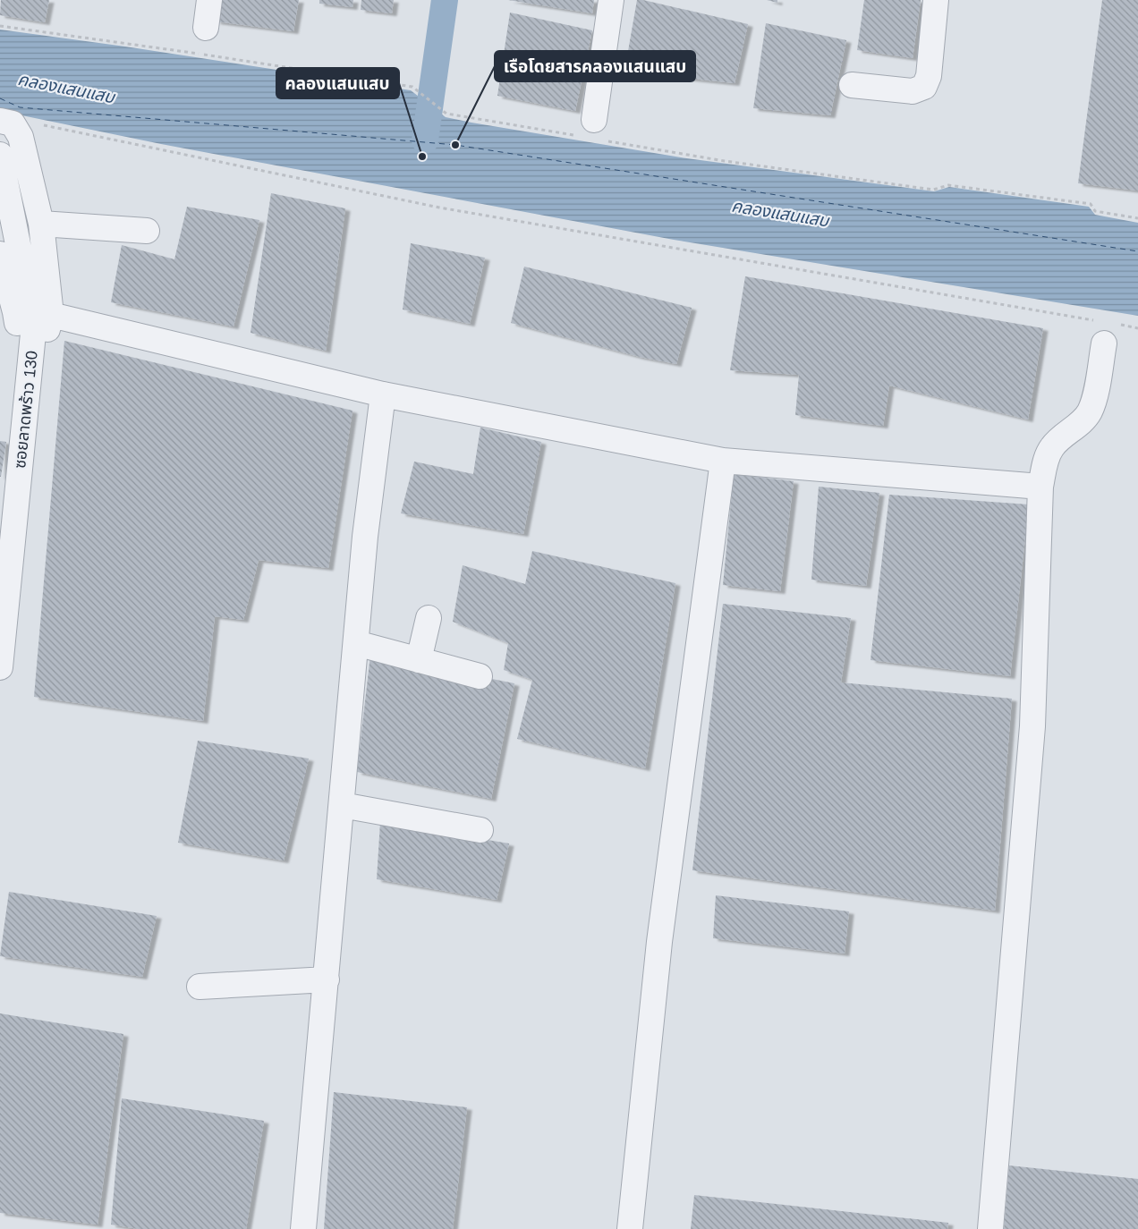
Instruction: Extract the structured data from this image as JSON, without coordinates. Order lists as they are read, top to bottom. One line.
{"streets":{"street":["ซอยลาดพร้าว 130"]},"water":["คลองแสนแสบ"],"places":["เรือโดยสารคลองแสนแสบ","คลองแสนแสบ"]}
